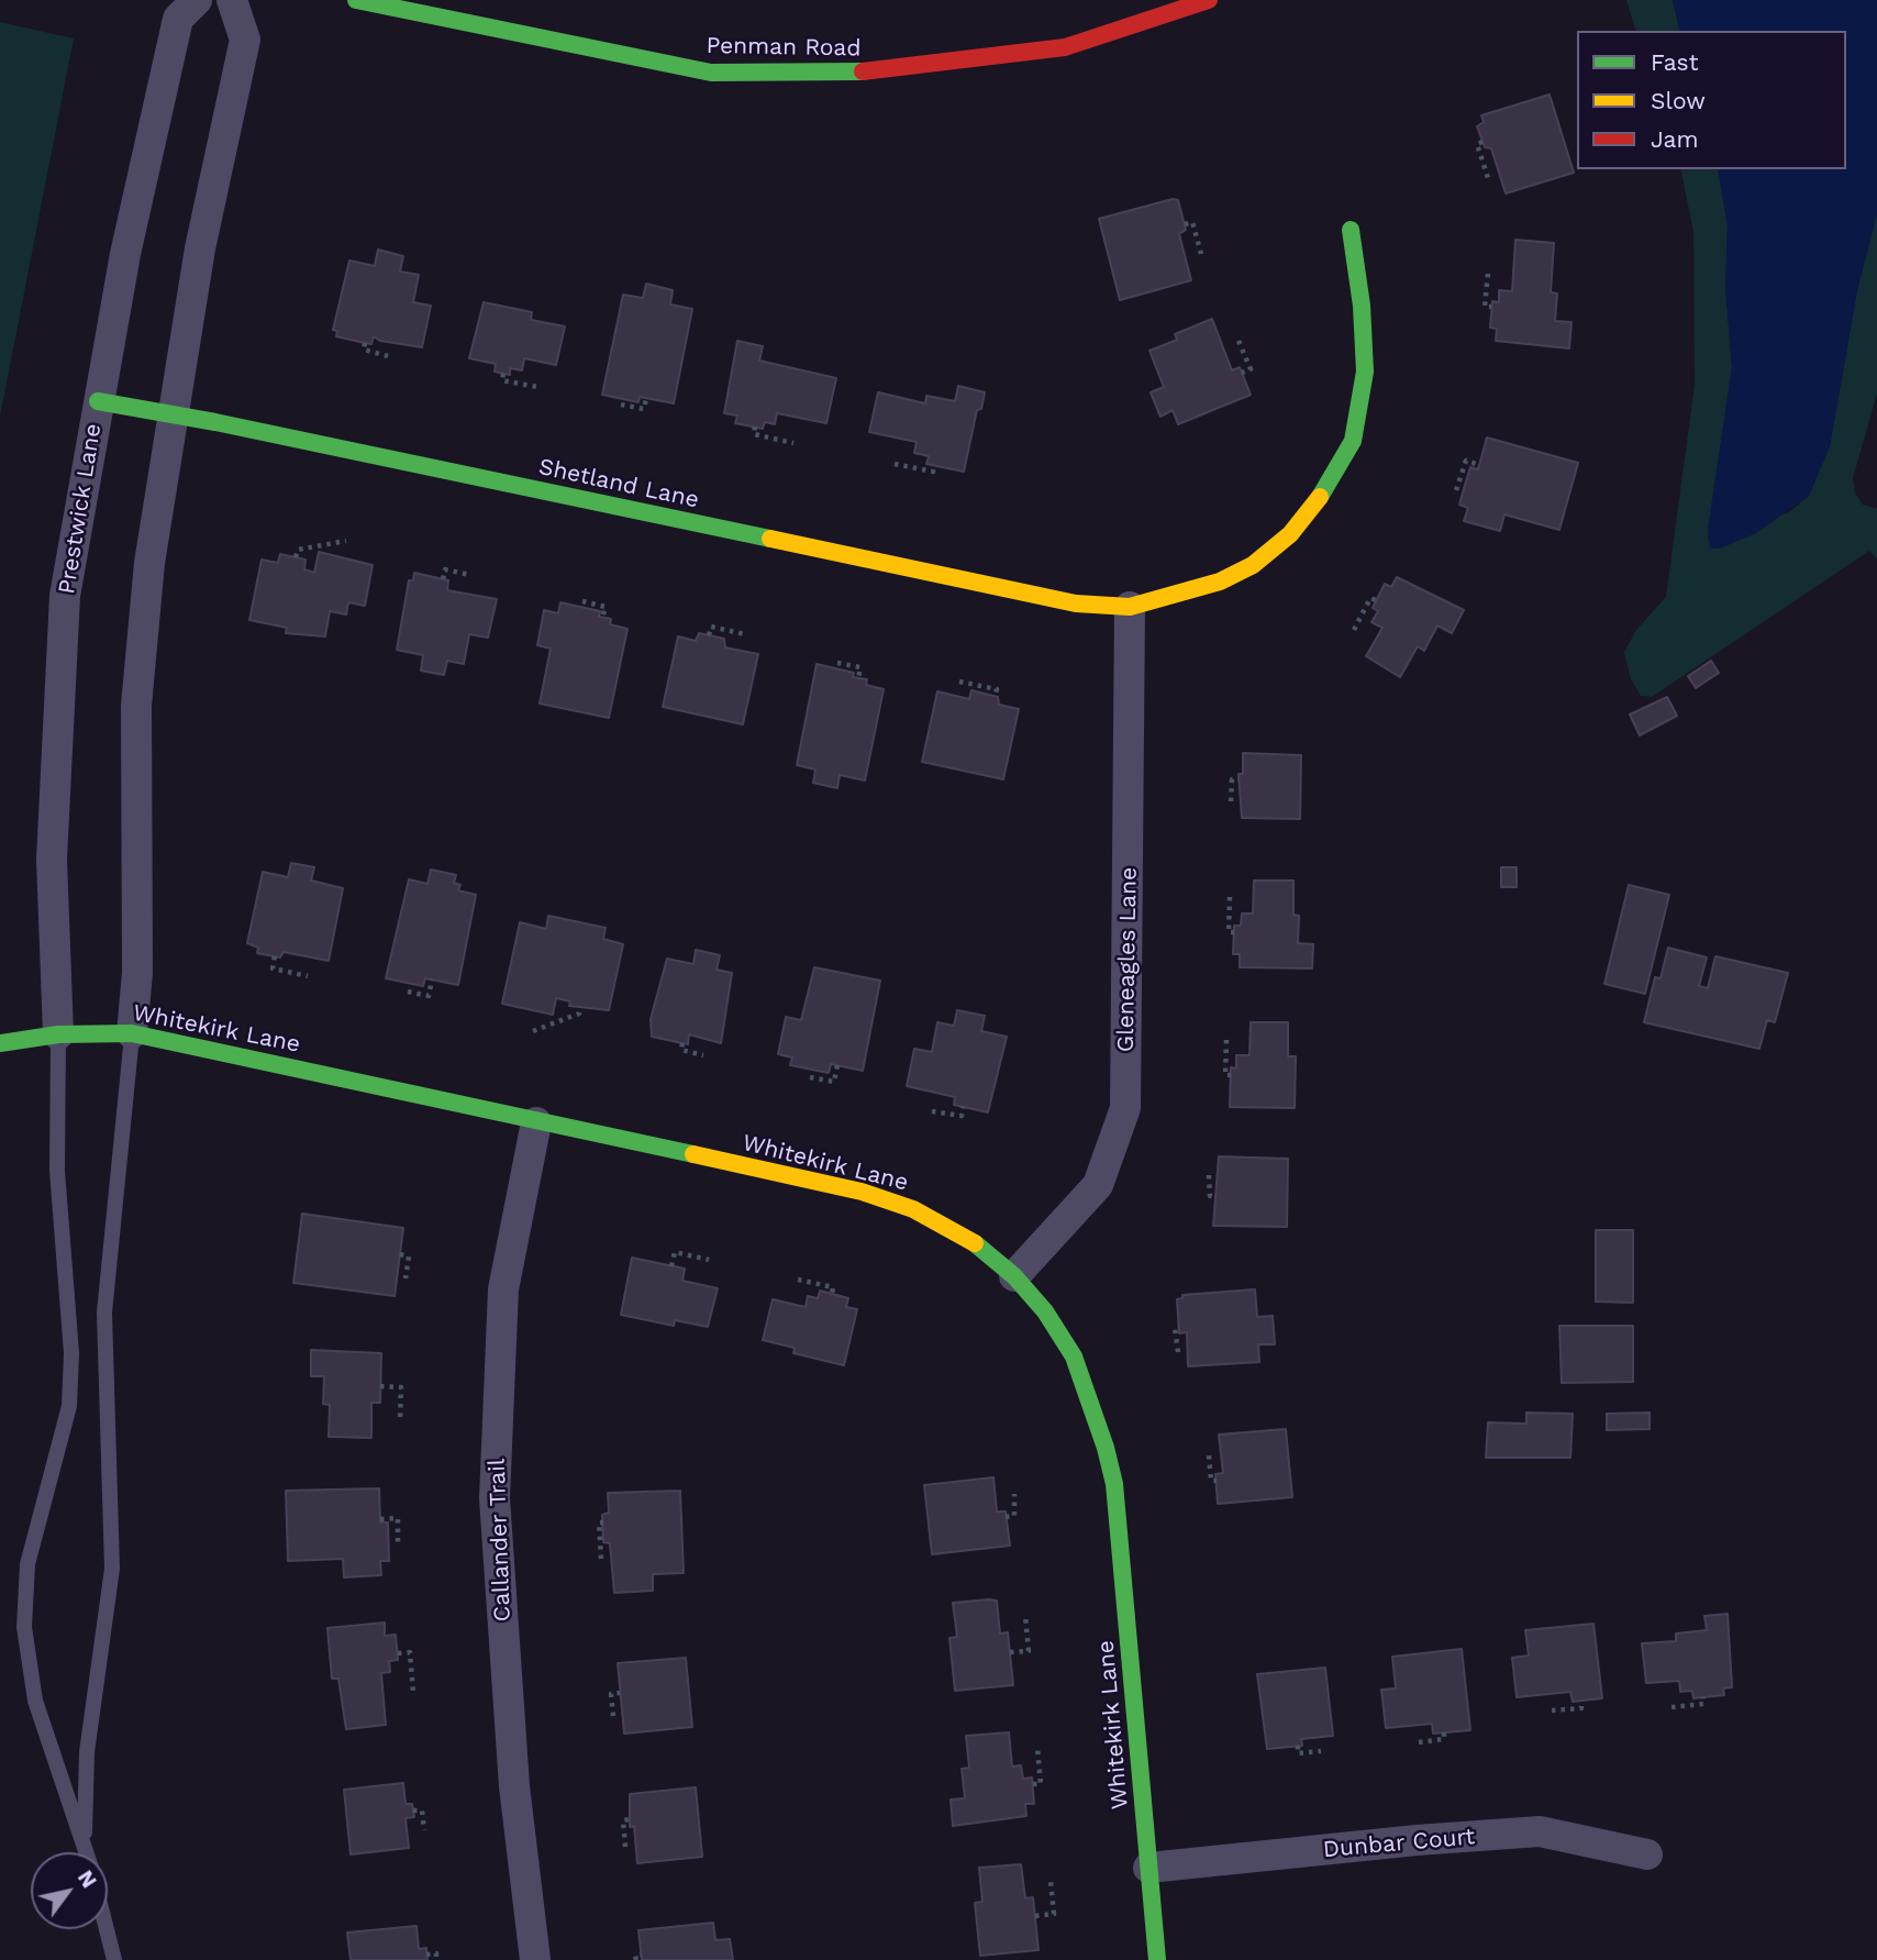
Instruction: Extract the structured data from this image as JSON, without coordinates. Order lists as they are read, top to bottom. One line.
{"streets":{"street":["Penman Road","Shetland Lane","Prestwick Lane","Gleneagles Lane","Whitekirk Lane","Callander Trail","Dunbar Court"]},"crossings":[["Shetland Lane","Prestwick Lane"],["Shetland Lane","Gleneagles Lane"],["Prestwick Lane","Whitekirk Lane"],["Gleneagles Lane","Whitekirk Lane"],["Whitekirk Lane","Callander Trail"],["Whitekirk Lane","Dunbar Court"]],"legend":["Fast","Slow","Jam"],"north":"top right"}
